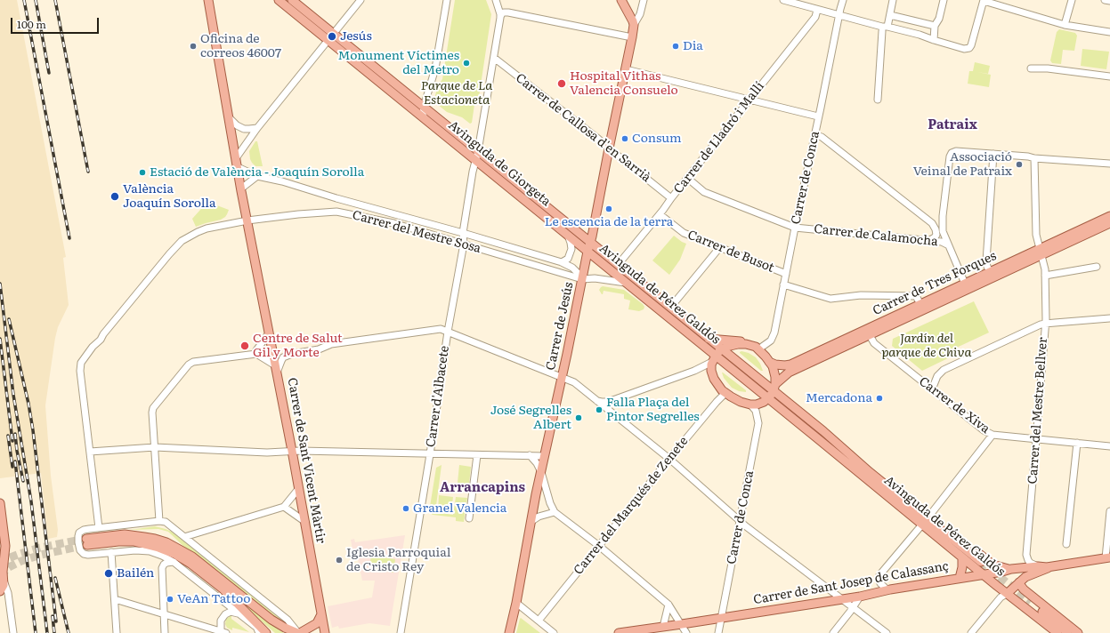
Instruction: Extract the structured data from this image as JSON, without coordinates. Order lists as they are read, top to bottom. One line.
{"streets":{"main road":["Avinguda de Giorgeta","Carrer de Tres Forques","Avinguda de Pérez Galdós","Carrer de Jesús","Carrer de Sant Vicent Màrtir","Carrer de Sant Josep de Calassanç"],"street":["Carrer de Callosa d'en Sarrià","Carrer de Lladró i Mallí","Carrer de Conca","Carrer del Mestre Sosa","Carrer de Calamocha","Carrer de Busot","Carrer d'Albacete","Carrer de Xiva","Carrer del Mestre Bellver","Carrer del Marqués de Zenete"]},"crossings":[["Carrer de Callosa d'en Sarrià","Carrer de Lladró i Mallí"],["Carrer de Callosa d'en Sarrià","Carrer de Jesús"],["Carrer de Callosa d'en Sarrià","Carrer d'Albacete"],["Carrer de Lladró i Mallí","Carrer de Calamocha"],["Carrer de Lladró i Mallí","Carrer de Busot"],["Carrer de Lladró i Mallí","Avinguda de Pérez Galdós"],["Avinguda de Giorgeta","Avinguda de Pérez Galdós"],["Avinguda de Giorgeta","Carrer de Jesús"],["Avinguda de Giorgeta","Carrer d'Albacete"],["Carrer de Conca","Carrer de Calamocha"],["Carrer de Conca","Carrer de Busot"],["Carrer de Conca","Avinguda de Pérez Galdós"],["Carrer de Conca","Carrer de Sant Josep de Calassanç"],["Carrer del Mestre Sosa","Avinguda de Pérez Galdós"],["Carrer del Mestre Sosa","Carrer de Jesús"],["Carrer del Mestre Sosa","Carrer d'Albacete"],["Carrer del Mestre Sosa","Carrer de Sant Vicent Màrtir"],["Carrer de Tres Forques","Avinguda de Pérez Galdós"],["Carrer de Tres Forques","Carrer de Xiva"],["Carrer de Tres Forques","Carrer del Mestre Bellver"],["Avinguda de Pérez Galdós","Carrer de Jesús"],["Avinguda de Pérez Galdós","Carrer del Marqués de Zenete"],["Avinguda de Pérez Galdós","Carrer de Sant Josep de Calassanç"],["Carrer de Xiva","Carrer del Mestre Bellver"]],"districts":["Patraix","Arrancapins"],"parks":["Parque de La Estacioneta","Jardín del parque de Chiva"],"places":["Jesús","Oficina de correos 46007","Dia","Monument Víctimes del Metro","Hospital Vithas Valencia Consuelo","Consum","Associació Veinal de Patraix","Estació de València - Joaquín Sorolla","València Joaquín Sorolla","Le escencia de la terra","Centre de Salut Gil y Morte","Mercadona","Falla Plaça del Pintor Segrelles","José Segrelles Albert","Granel Valencia","Iglesia Parroquial de Cristo Rey","Bailén","VeAn Tattoo"],"scale_bar":"100 m"}
